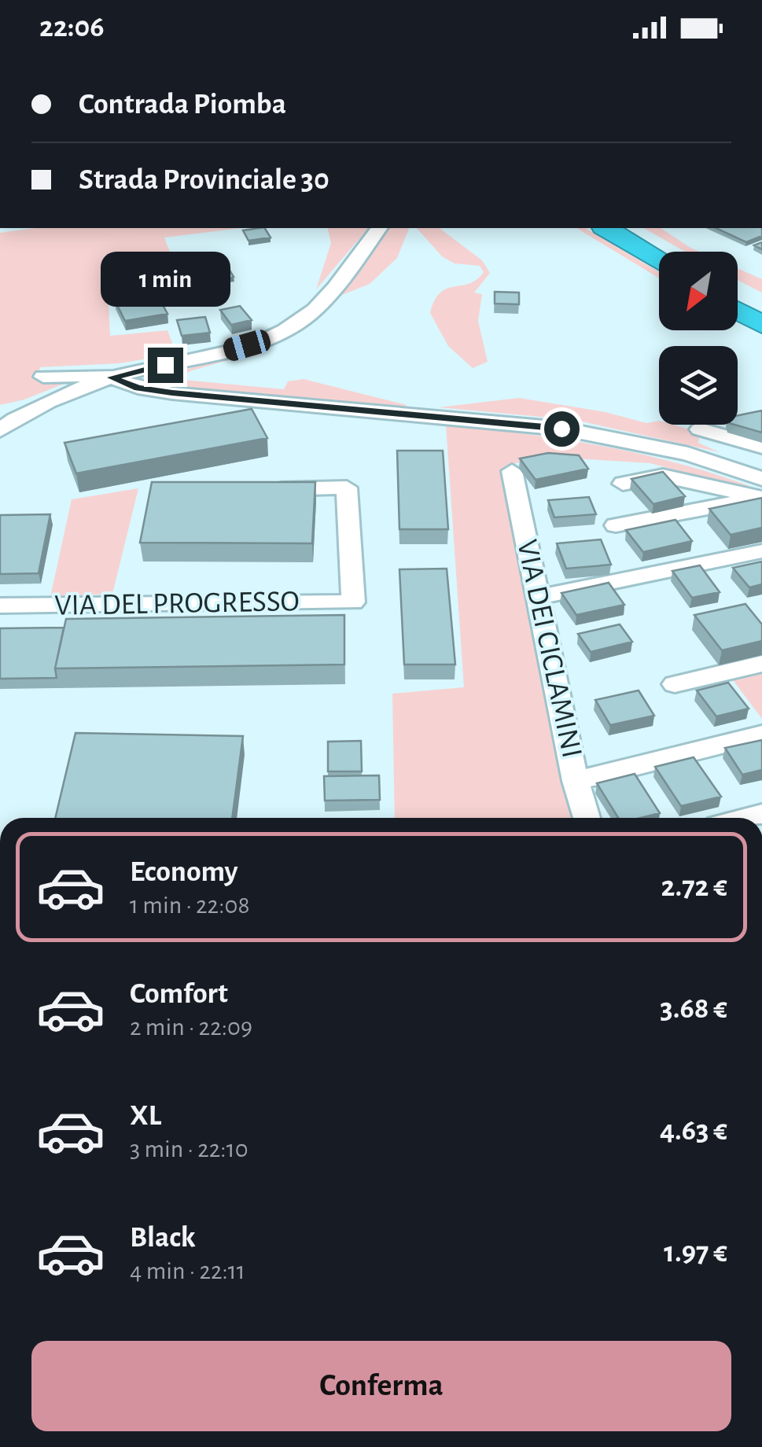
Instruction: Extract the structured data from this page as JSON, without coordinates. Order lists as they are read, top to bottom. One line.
{"streets":{"street":["VIA DEL PROGRESSO","VIA DEI CICLAMINI"]},"north":"bottom left","page":{"status":"22:06","banner":["Contrada Piomba","Strada Provinciale 30"],"bubble":"1 min","list":[{"name":"Economy","note":"1 min · 22:08","value":"2.72 €"},{"name":"Comfort","note":"2 min · 22:09","value":"3.68 €"},{"name":"XL","note":"3 min · 22:10","value":"4.63 €"},{"name":"Black","note":"4 min · 22:11","value":"1.97 €"}],"buttons":"Conferma"}}
